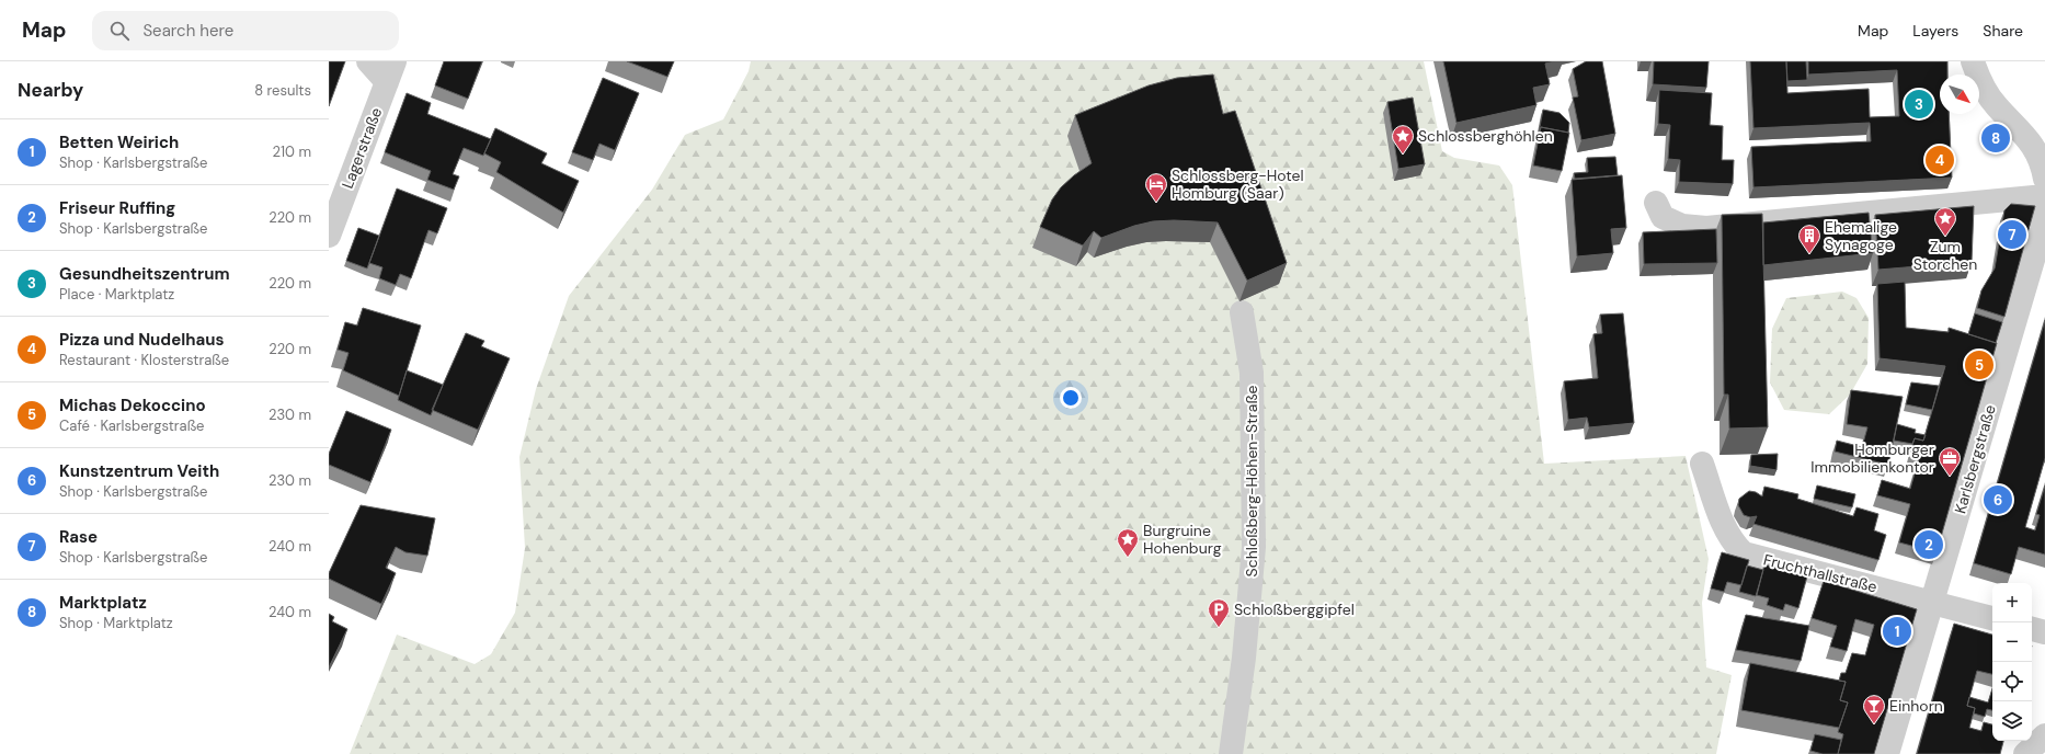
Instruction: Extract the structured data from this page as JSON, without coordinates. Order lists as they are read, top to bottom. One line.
{"streets":{"street":["Lagerstraße","Karlsbergstraße","Schloßberg-Höhen-Straße","Fruchthallstraße"]},"crossings":[["Karlsbergstraße","Fruchthallstraße"]],"places":{"place":["Schlossberghöhlen","Zum Storchen","Burgruine Hohenburg"],"hotel":["Schlossberg-Hotel Homburg (Saar)"],"building":["Ehemalige Synagoge"],"office":["Homburger Immobilienkontor"],"parking":["Schloßberggipfel"],"bar":["Einhorn"]},"north":"bottom right","page":{"header":"Map","search":"Search here","nav":["Map","Layers","Share"],"heading":["Nearby","8 results"],"pins":["3","8","4","7","5","6","2","1"],"list":[{"mark":"1","name":"Betten Weirich","note":"Shop · Karlsbergstraße","value":"210 m"},{"mark":"2","name":"Friseur Ruffing","note":"Shop · Karlsbergstraße","value":"220 m"},{"mark":"3","name":"Gesundheitszentrum","note":"Place · Marktplatz","value":"220 m"},{"mark":"4","name":"Pizza und Nudelhaus","note":"Restaurant · Klosterstraße","value":"220 m"},{"mark":"5","name":"Michas Dekoccino","note":"Café · Karlsbergstraße","value":"230 m"},{"mark":"6","name":"Kunstzentrum Veith","note":"Shop · Karlsbergstraße","value":"230 m"},{"mark":"7","name":"Rase","note":"Shop · Karlsbergstraße","value":"240 m"},{"mark":"8","name":"Marktplatz","note":"Shop · Marktplatz","value":"240 m"}],"map_buttons":["+","−"]}}
